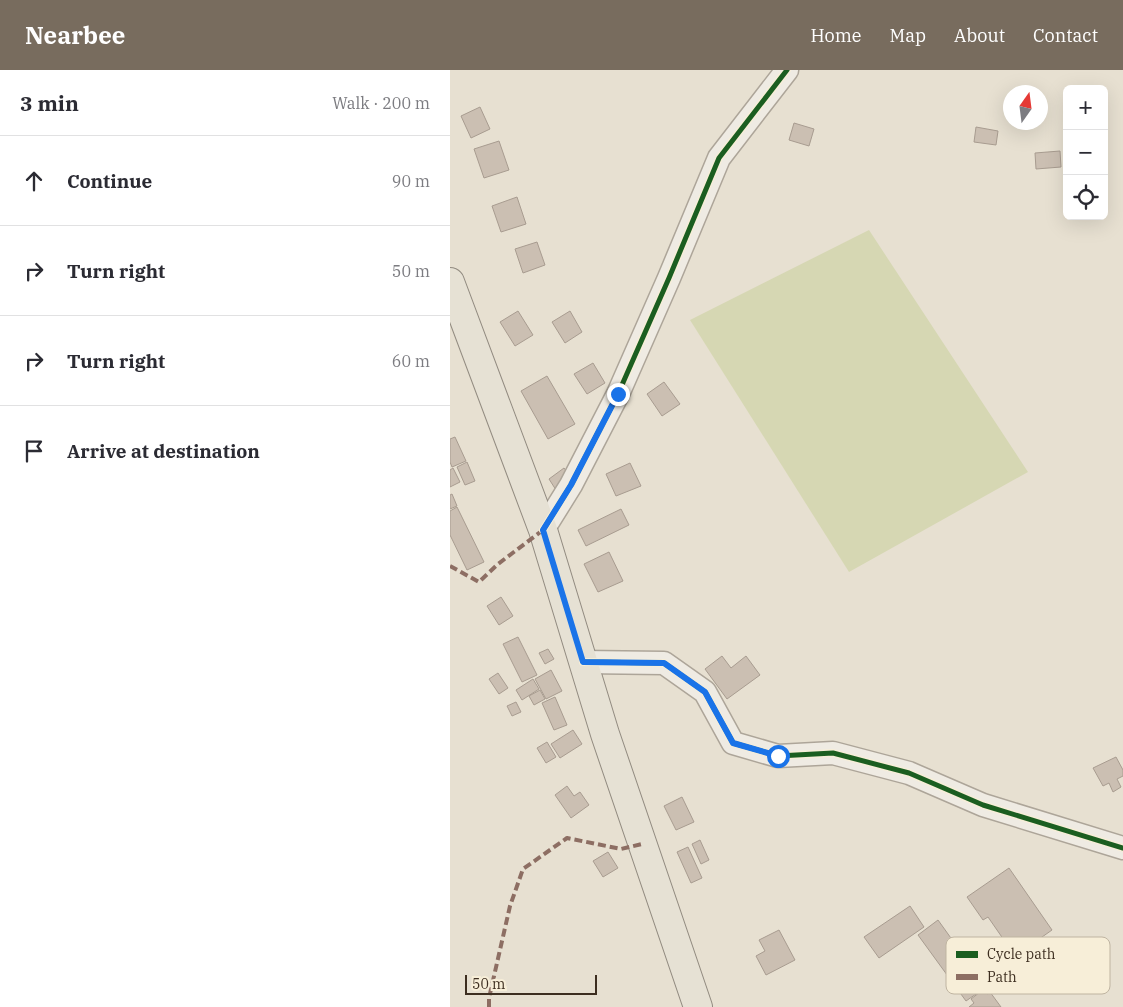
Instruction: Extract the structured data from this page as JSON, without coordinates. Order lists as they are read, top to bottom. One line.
{"legend":["Cycle path","Path"],"scale_bar":"50 m","north":"top","page":{"header":"Nearbee","nav":["Home","Map","About","Contact"],"heading":["3 min","Walk · 200 m"],"map_buttons":["+","−"],"list":[["Continue","90 m"],["Turn right","50 m"],["Turn right","60 m"],"Arrive at destination"],"scale":"50 m"}}
